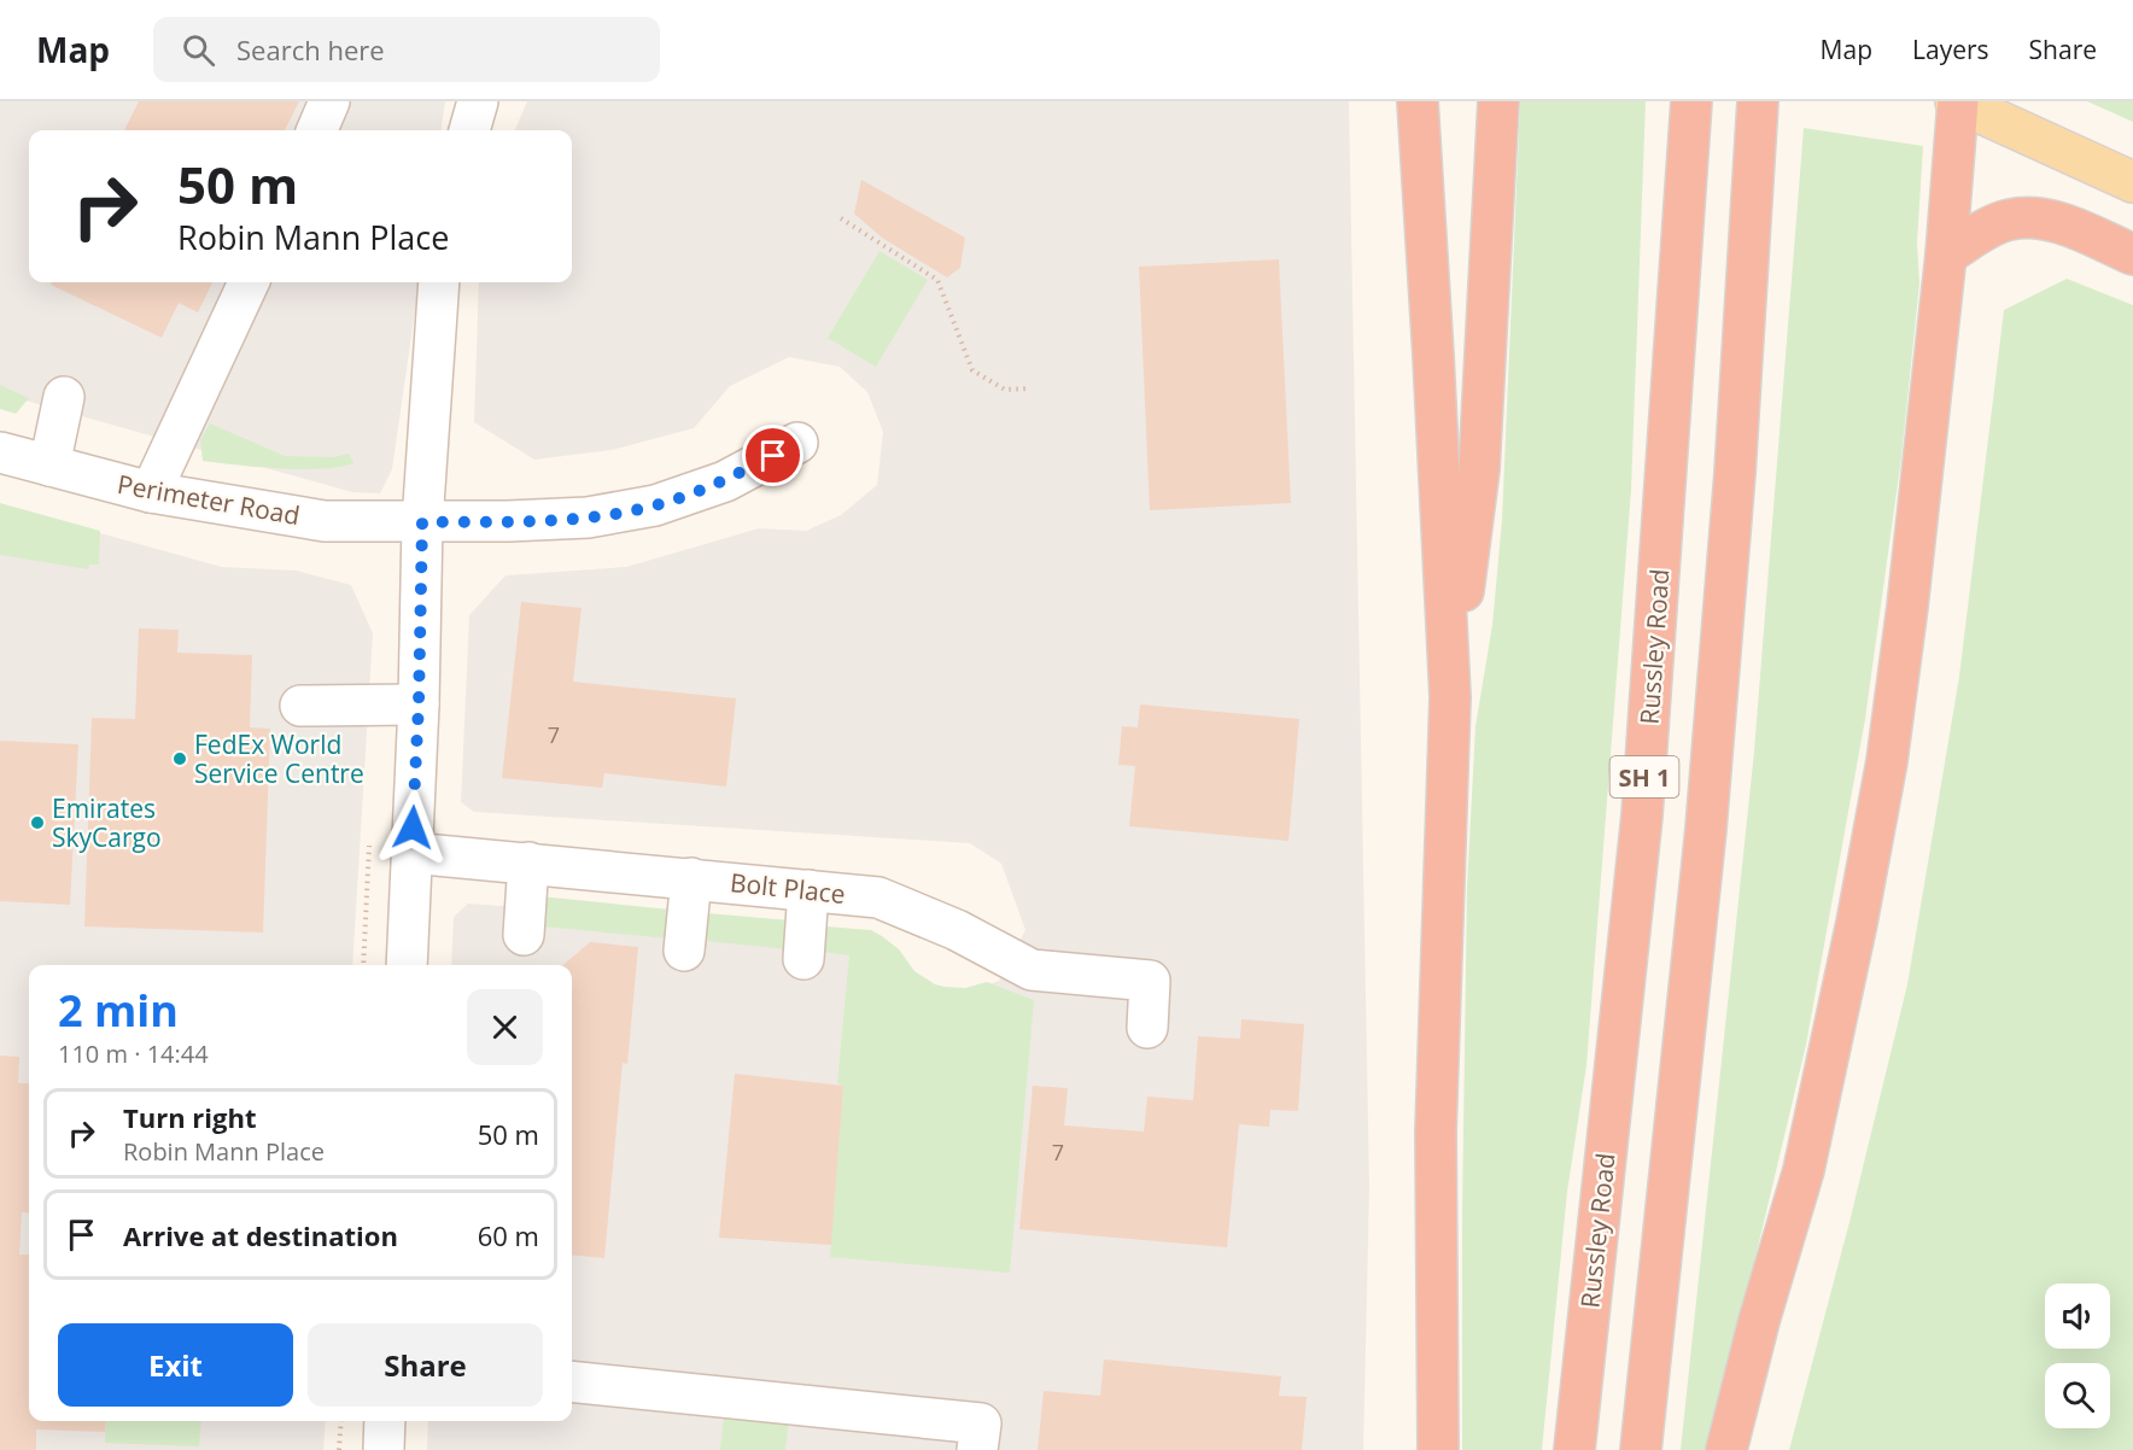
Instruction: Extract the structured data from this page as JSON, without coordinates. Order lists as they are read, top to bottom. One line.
{"streets":{"highway":["Russley Road","SH 1"],"street":["Perimeter Road","Bolt Place"]},"places":["FedEx World Service Centre","Emirates SkyCargo"],"house_numbers":["7","7"],"page":{"header":"Map","search":"Search here","nav":["Map","Layers","Share"],"turn":["50 m","Robin Mann Place"],"heading":["2 min","110 m · 14:44"],"list":[{"name":"Turn right","note":"Robin Mann Place","value":"50 m"},{"name":"Arrive at destination","value":"60 m"}],"buttons":["Exit","Share"]}}
